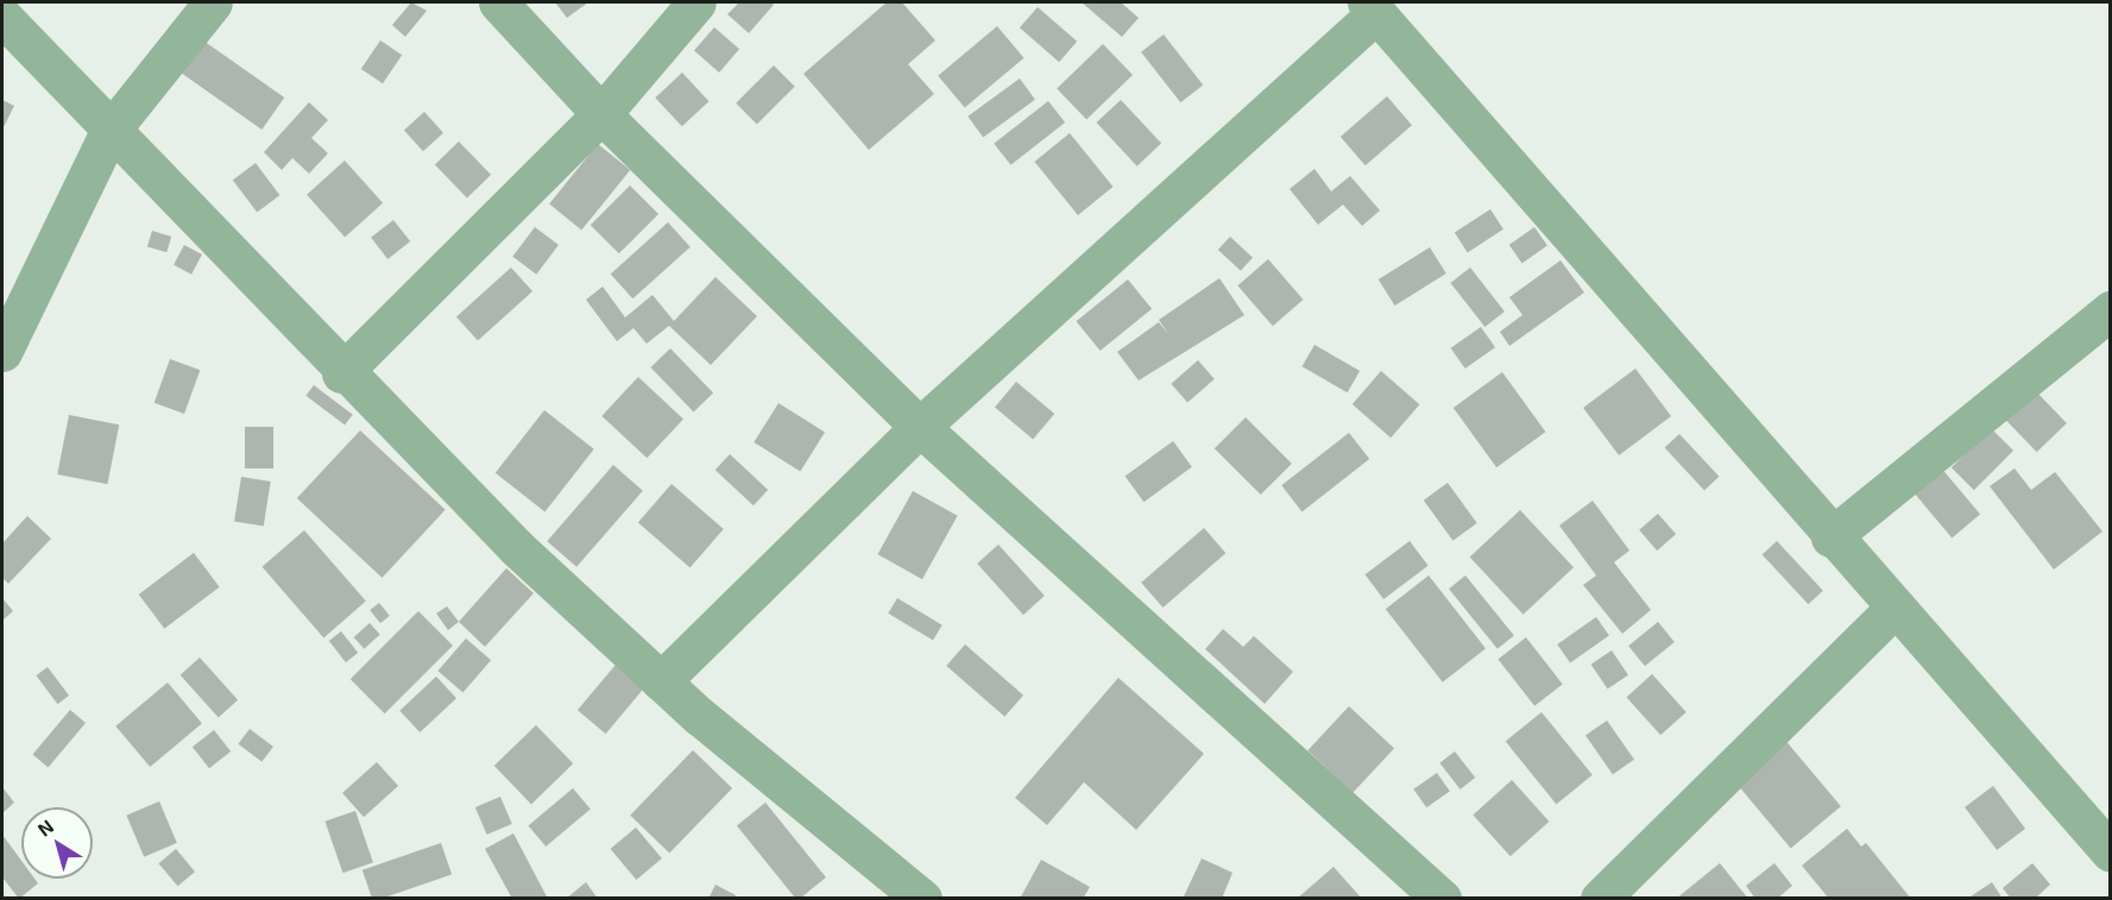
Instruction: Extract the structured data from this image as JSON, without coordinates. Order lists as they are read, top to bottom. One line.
{"north":"top left"}
